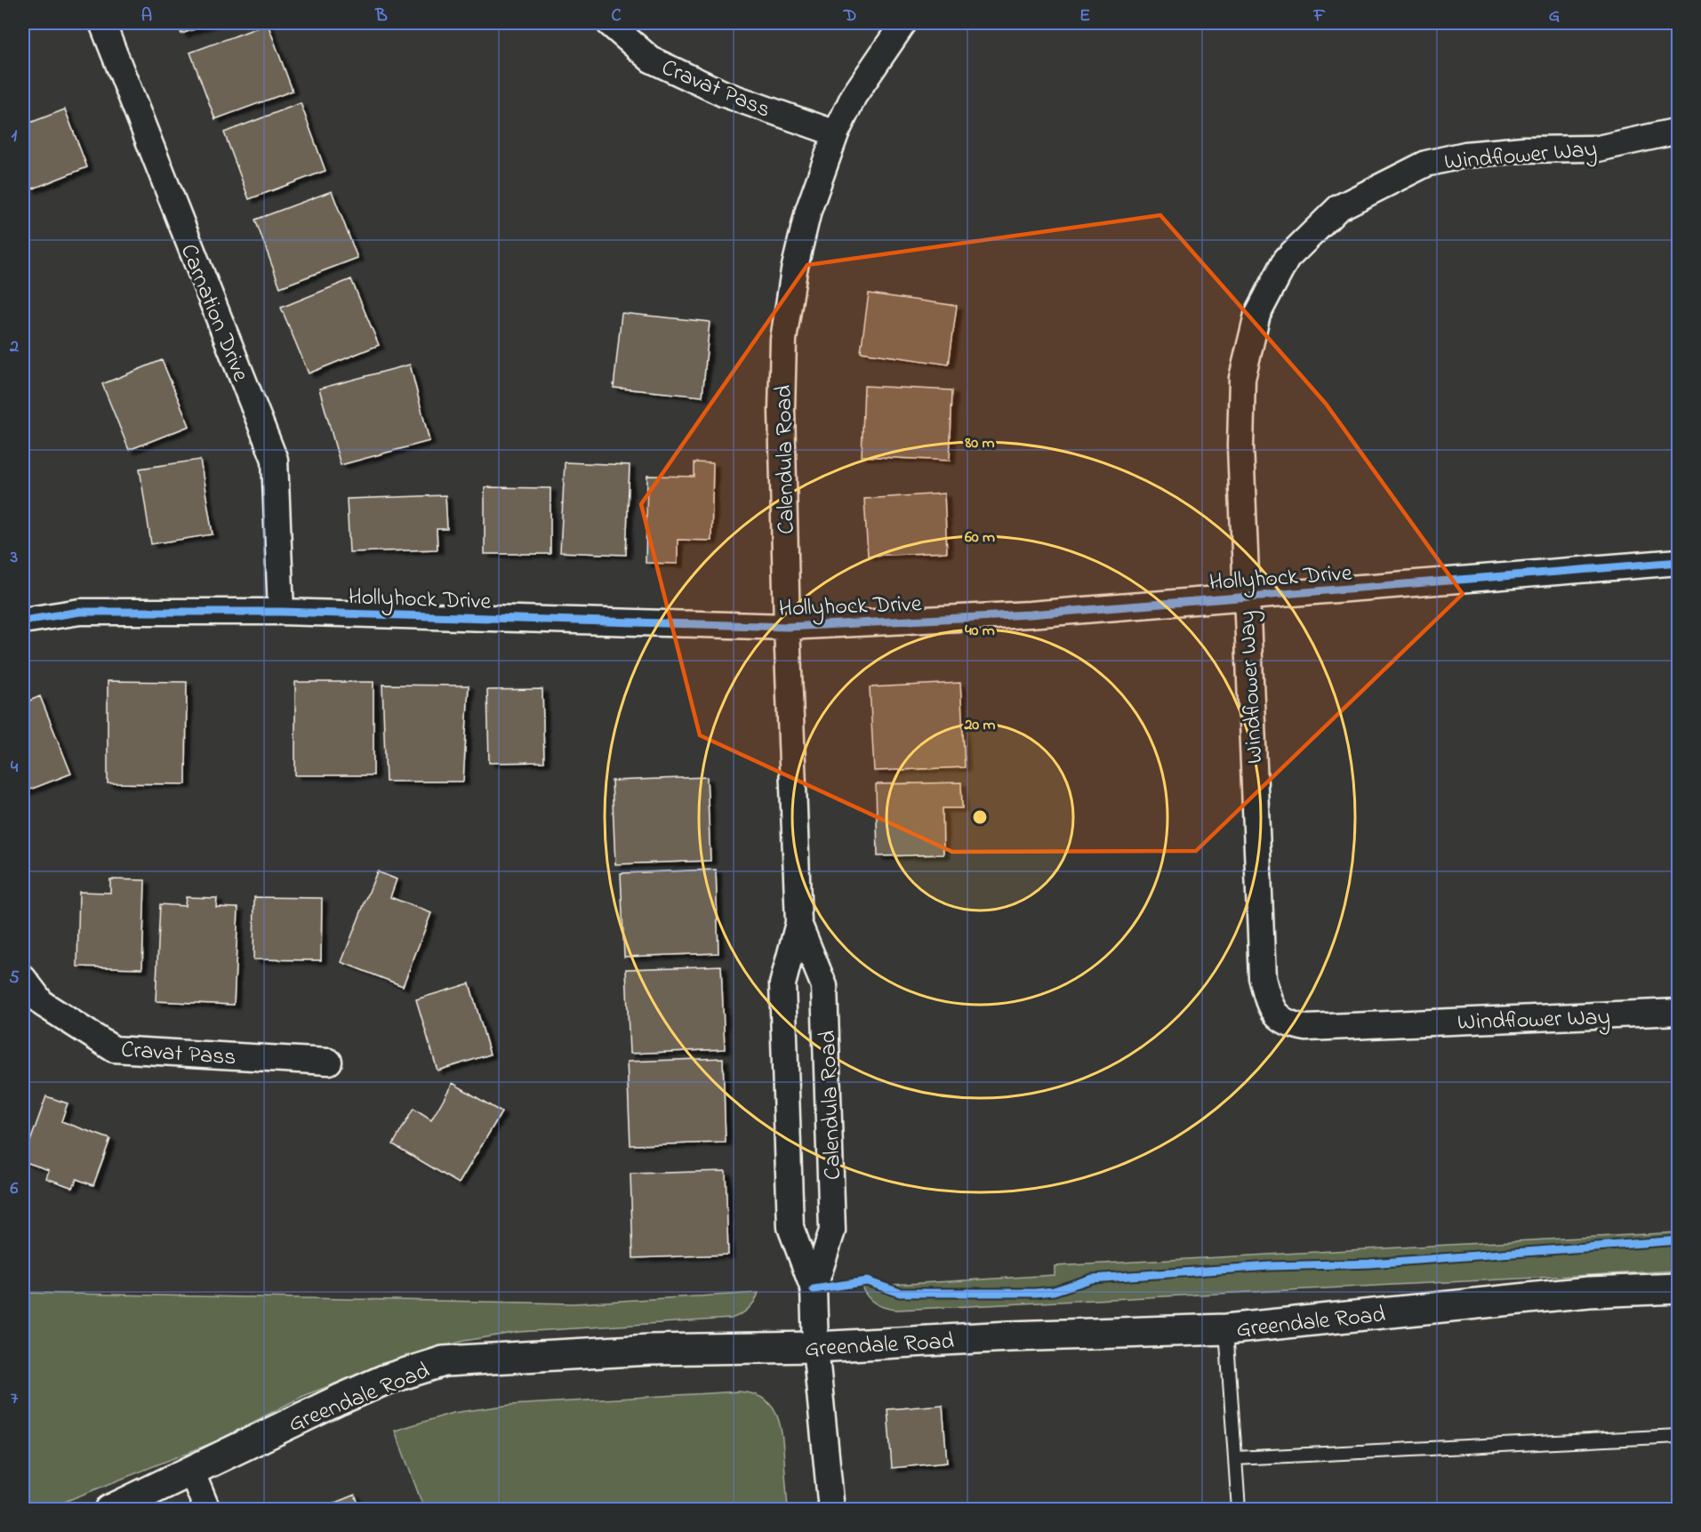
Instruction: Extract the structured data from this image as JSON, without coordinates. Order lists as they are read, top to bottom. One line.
{"streets":{"street":["Cravat Pass","Windflower Way","Carnation Drive","Calendula Road","Hollyhock Drive","Greendale Road"]},"crossings":[["Cravat Pass","Calendula Road"],["Windflower Way","Hollyhock Drive"],["Carnation Drive","Hollyhock Drive"],["Calendula Road","Hollyhock Drive"],["Calendula Road","Greendale Road"]],"grid":{"columns":["A","B","C","D","E","F","G"],"rows":["1","2","3","4","5","6","7"]},"rings":["80 m","60 m","40 m","20 m"]}
